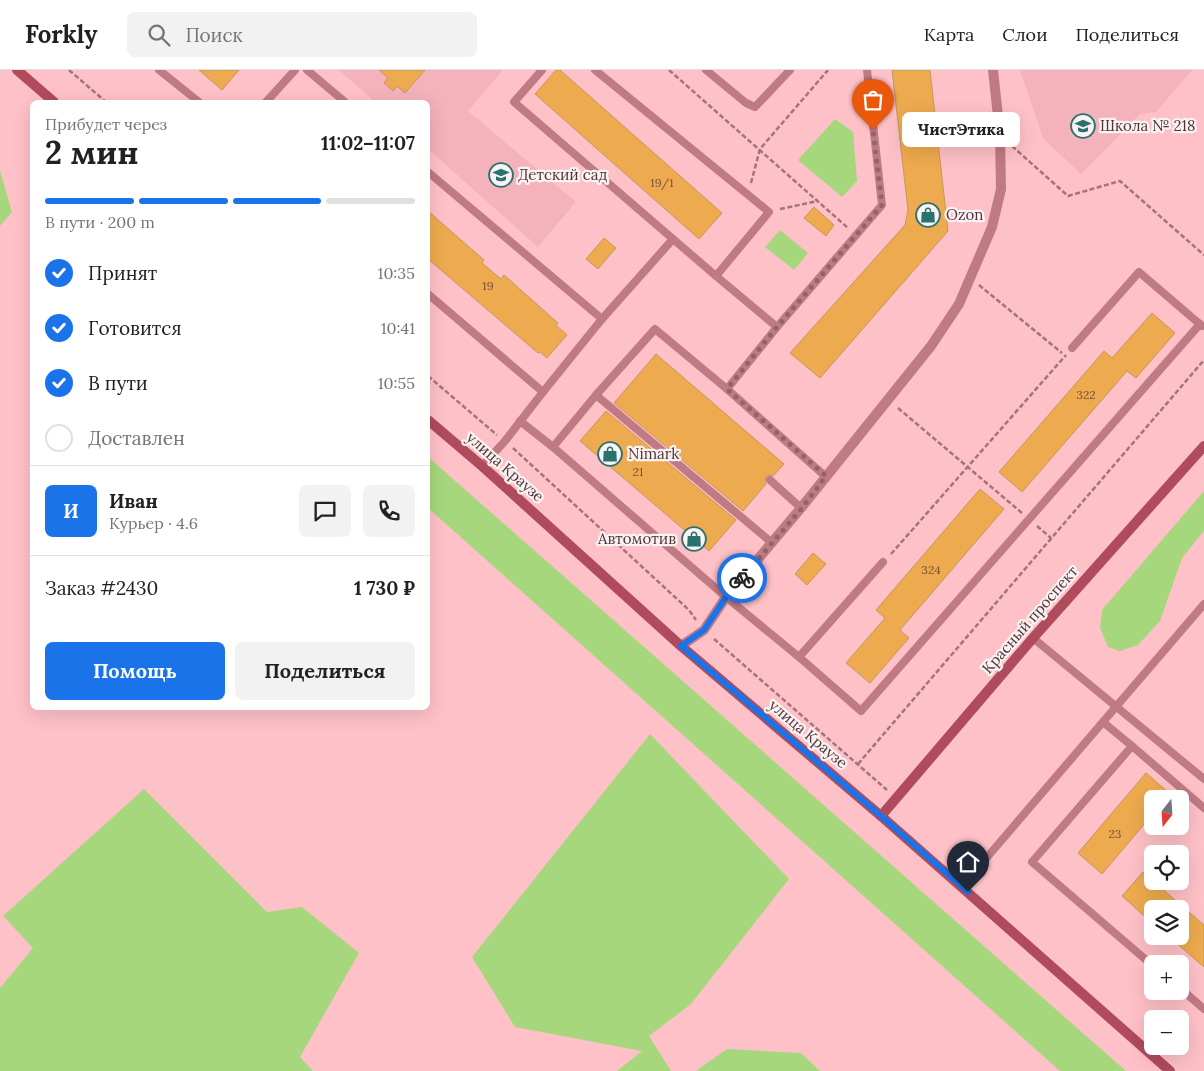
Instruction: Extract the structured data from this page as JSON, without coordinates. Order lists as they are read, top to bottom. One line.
{"streets":{"main road":["улица Краузе","Красный проспект"]},"crossings":[["улица Краузе","Красный проспект"]],"places":{"school or university":["Школа № 218","Детский сад"],"other":["ЧистЭтика"],"shop":["Ozon","Nimark","Автомотив"]},"house_numbers":["19/1","19","322","21","324","23"],"north":"bottom","page":{"header":"Forkly","search":"Поиск","nav":["Карта","Слои","Поделиться"],"heading":["2 мин","Прибудет через","11:02–11:07"],"panel":["Иван","Курьер · 4.6","Заказ #2430","1 730 ₽"],"bubble":"ЧистЭтика","bar":"В пути · 200 m","list":[["Принят","10:35"],["Готовится","10:41"],["В пути","10:55"],"Доставлен"],"round":"И","buttons":["Помощь","Поделиться"],"map_buttons":["+","−"]}}
